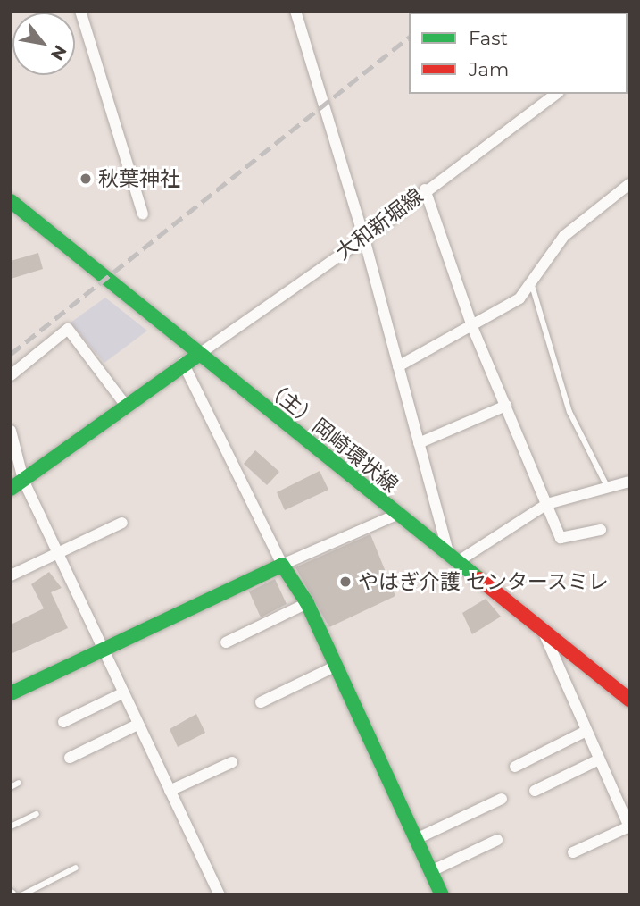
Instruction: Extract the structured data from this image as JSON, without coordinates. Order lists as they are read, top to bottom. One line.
{"streets":{"street":["大和新堀線","（主）岡崎環状線"]},"crossings":[["大和新堀線","（主）岡崎環状線"]],"places":["秋葉神社","やはぎ介護 センタースミレ"],"legend":["Fast","Jam"],"north":"bottom right"}
